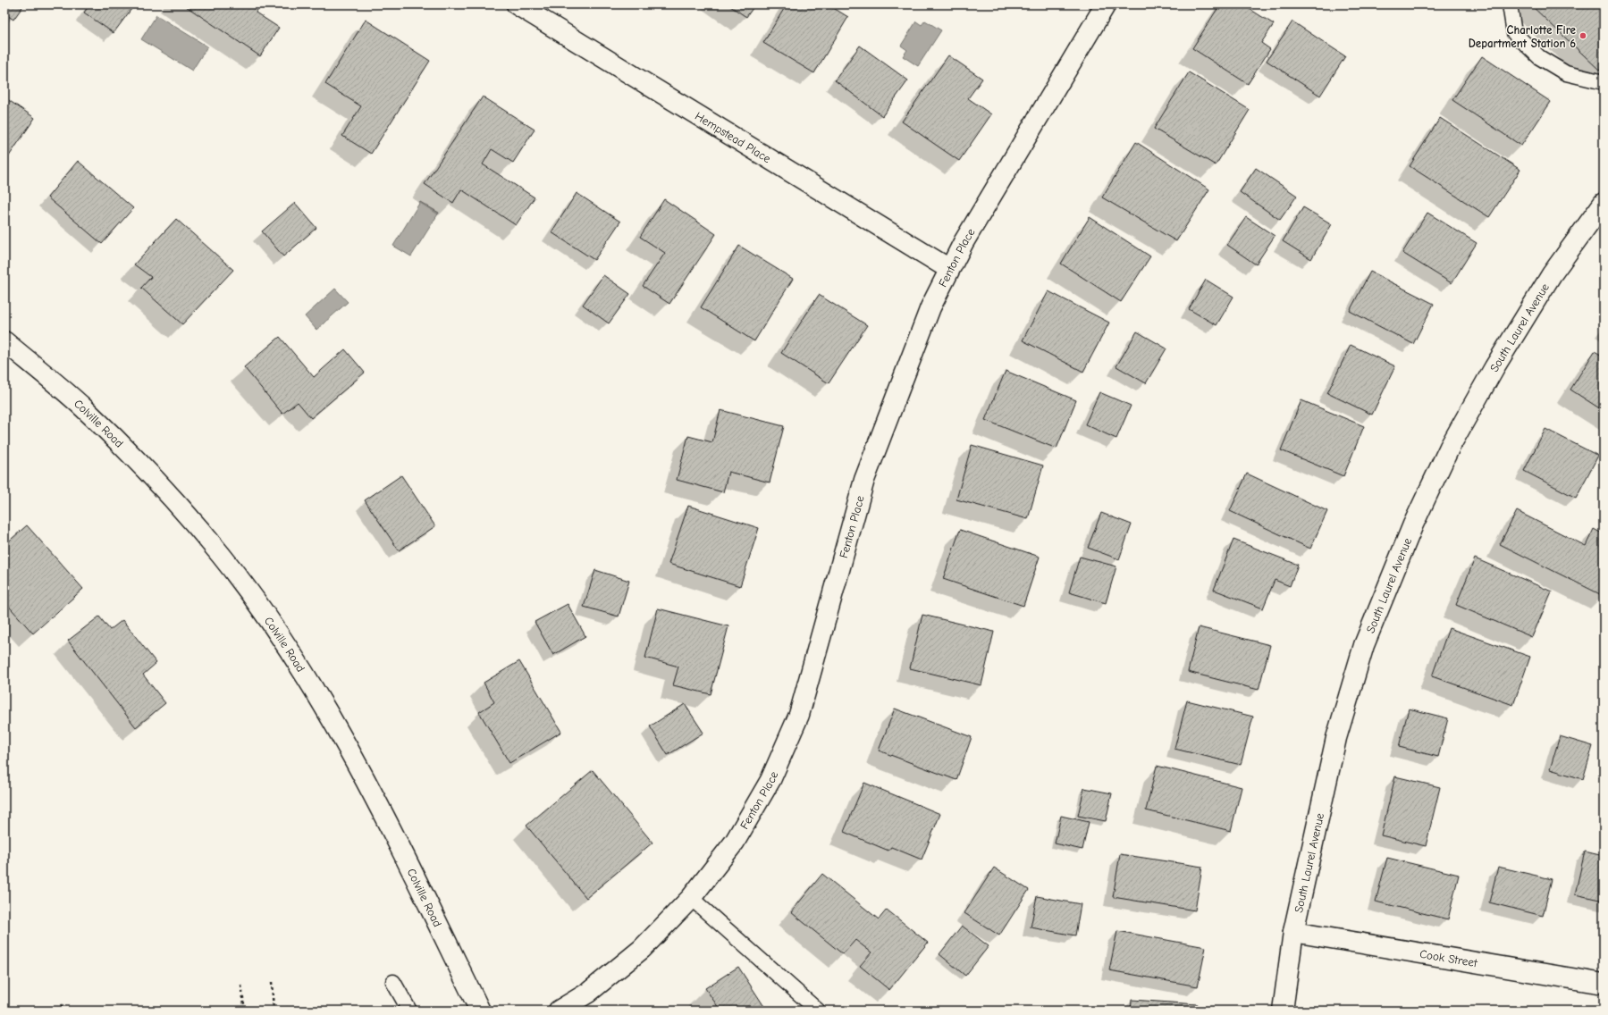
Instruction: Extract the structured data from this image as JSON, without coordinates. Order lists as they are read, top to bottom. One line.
{"streets":{"street":["Hempstead Place","Fenton Place","South Laurel Avenue","Colville Road","Cook Street"]},"crossings":[["Hempstead Place","Fenton Place"],["South Laurel Avenue","Cook Street"]],"places":["Charlotte Fire Department Station 6"]}
